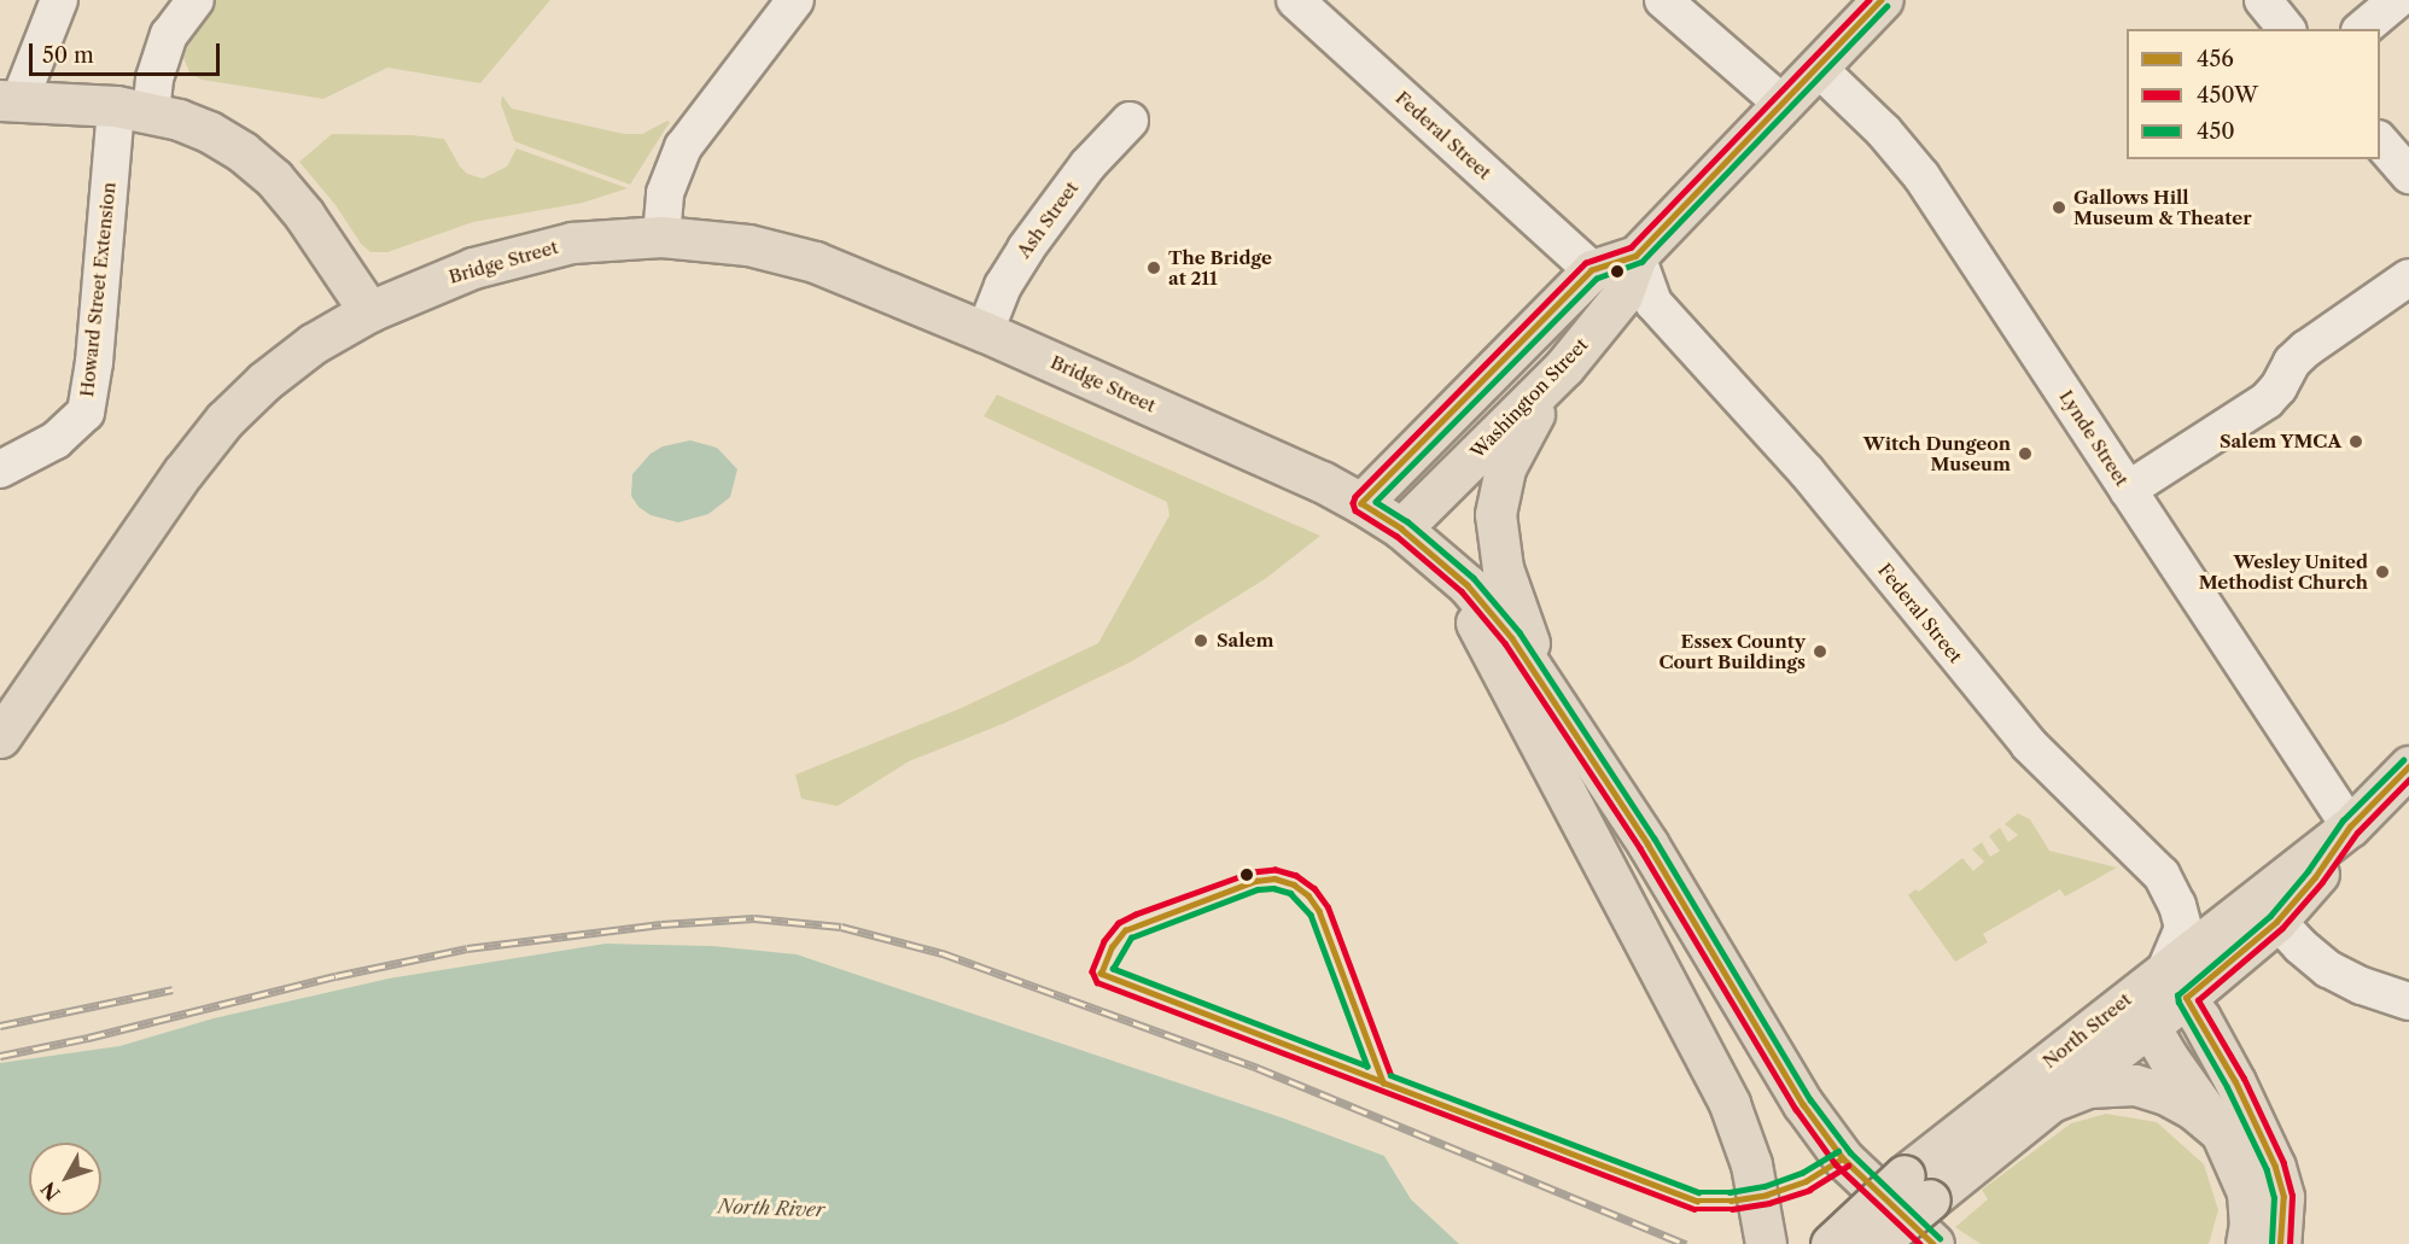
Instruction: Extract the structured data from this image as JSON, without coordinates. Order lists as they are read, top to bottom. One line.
{"streets":{"main road":["Bridge Street","Washington Street","North Street"],"street":["Federal Street","Ash Street","Howard Street Extension","Lynde Street"]},"crossings":[["Federal Street","Washington Street"],["Federal Street","North Street"],["Ash Street","Bridge Street"],["Bridge Street","Washington Street"],["Washington Street","Lynde Street"],["Lynde Street","North Street"]],"water":["North River"],"places":["Gallows Hill Museum & Theater","The Bridge at 211","Salem YMCA","Witch Dungeon Museum","Wesley United Methodist Church","Salem","Essex County Court Buildings"],"lines":["transit line 456","transit line 450W","transit line 450"],"legend":["456","450W","450"],"scale_bar":"50 m","north":"bottom left"}
